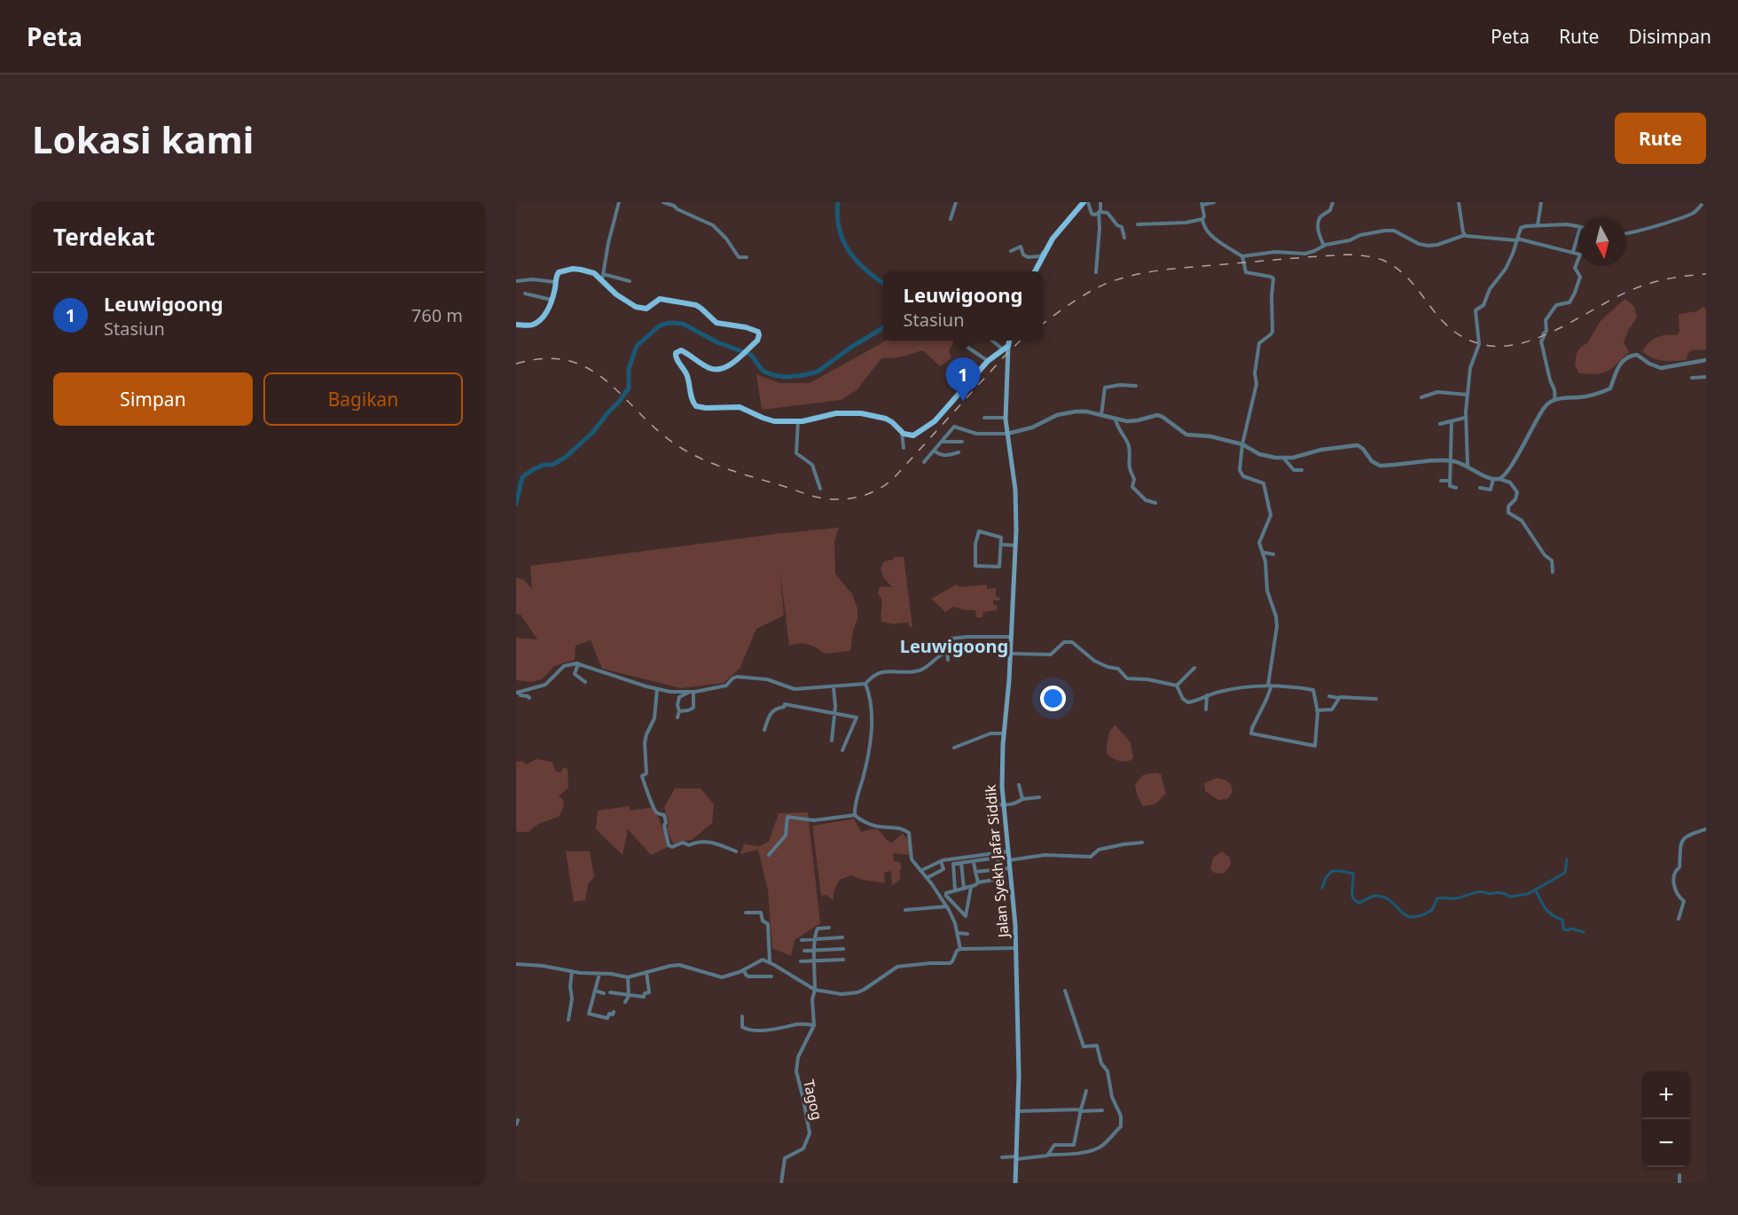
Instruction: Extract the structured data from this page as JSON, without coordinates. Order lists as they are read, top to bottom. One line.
{"streets":{"main road":["Jalan Syekh Jafar Siddik"],"street":["Tagog"]},"districts":["Leuwigoong"],"north":"bottom","page":{"header":"Peta","nav":["Peta","Rute","Disimpan"],"buttons":["Rute",["Simpan","Bagikan"]],"title":"Lokasi kami","heading":"Terdekat","list":[{"mark":"1","name":"Leuwigoong","note":"Stasiun","value":"760 m"}],"popup":["Leuwigoong","Stasiun"],"pins":"1","map_buttons":["+","−"]}}
